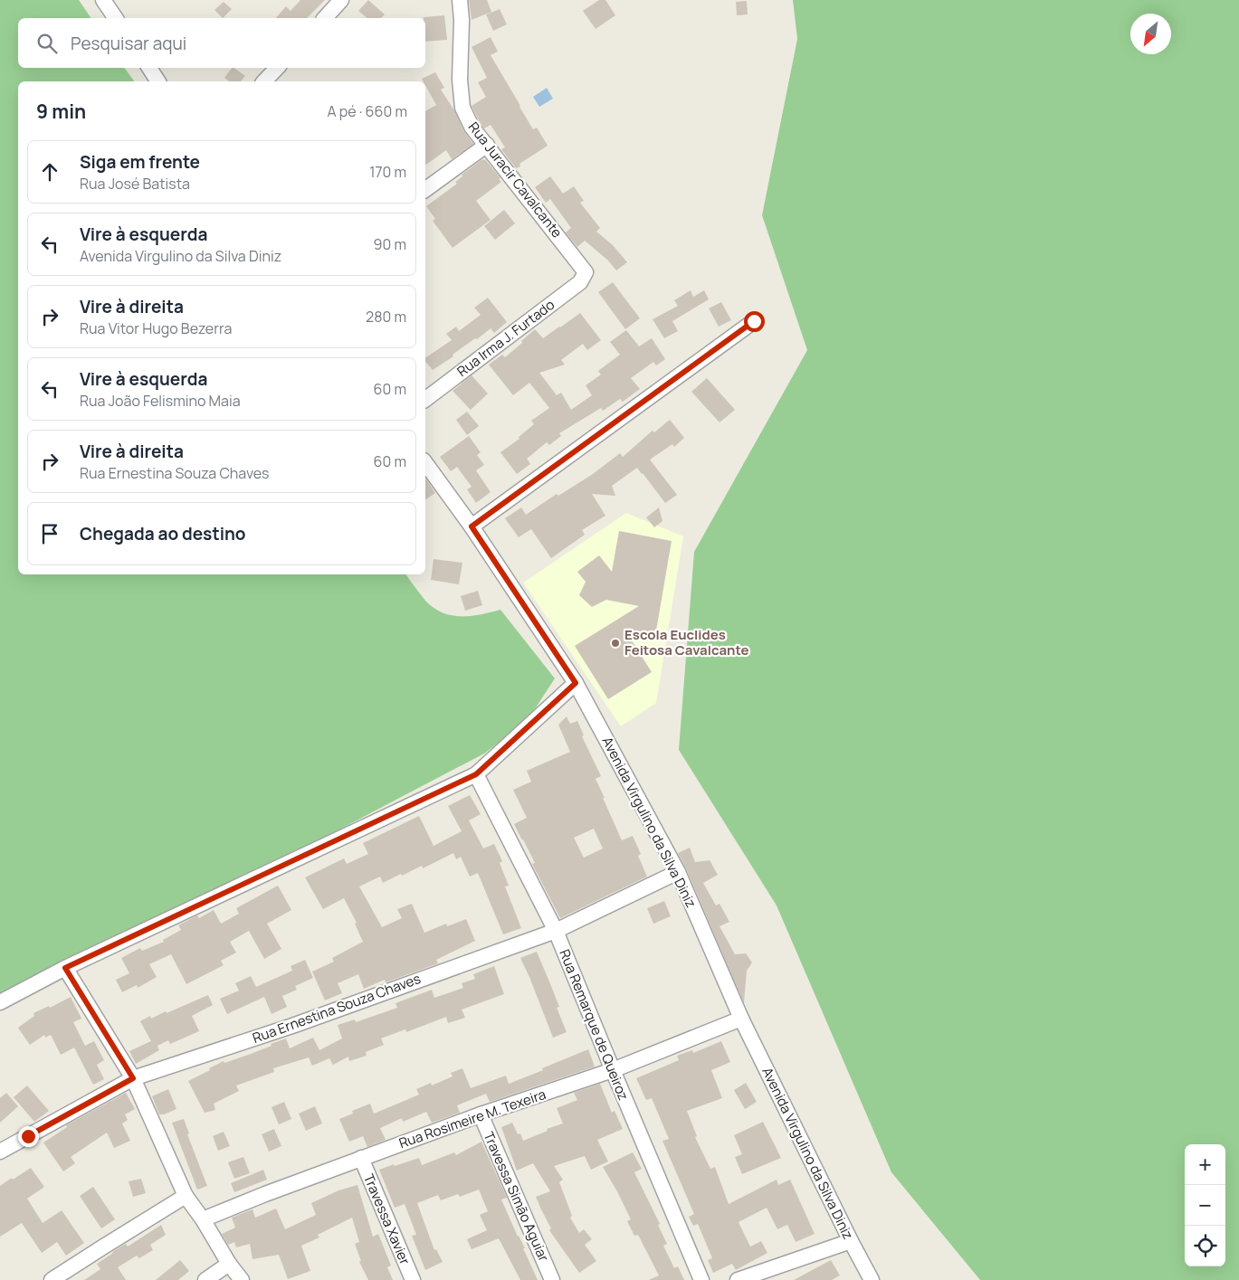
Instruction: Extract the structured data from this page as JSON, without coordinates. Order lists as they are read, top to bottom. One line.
{"streets":{"street":["Rua Juracir Cavalcante","Rua Irma J. Furtado","Avenida Virgulino da Silva Diniz","Rua Ernestina Souza Chaves","Rua Remarque de Queiroz","Rua Rosimeire M. Texeira","Travessa Simão Aguiar","Travessa Xavier"]},"crossings":[["Rua Juracir Cavalcante","Rua Irma J. Furtado"],["Avenida Virgulino da Silva Diniz","Rua Ernestina Souza Chaves"],["Avenida Virgulino da Silva Diniz","Rua Rosimeire M. Texeira"],["Rua Ernestina Souza Chaves","Rua Remarque de Queiroz"],["Rua Remarque de Queiroz","Rua Rosimeire M. Texeira"],["Rua Rosimeire M. Texeira","Travessa Simão Aguiar"],["Rua Rosimeire M. Texeira","Travessa Xavier"]],"places":["Escola Euclides Feitosa Cavalcante"],"north":"bottom left","page":{"search":"Pesquisar aqui","heading":["9 min","A pé · 660 m"],"list":[["Siga em frente","Rua José Batista","170 m"],["Vire à esquerda","Avenida Virgulino da Silva Diniz","90 m"],["Vire à direita","Rua Vitor Hugo Bezerra","280 m"],["Vire à esquerda","Rua João Felismino Maia","60 m"],["Vire à direita","Rua Ernestina Souza Chaves","60 m"],"Chegada ao destino"],"map_buttons":["+","−"]}}
